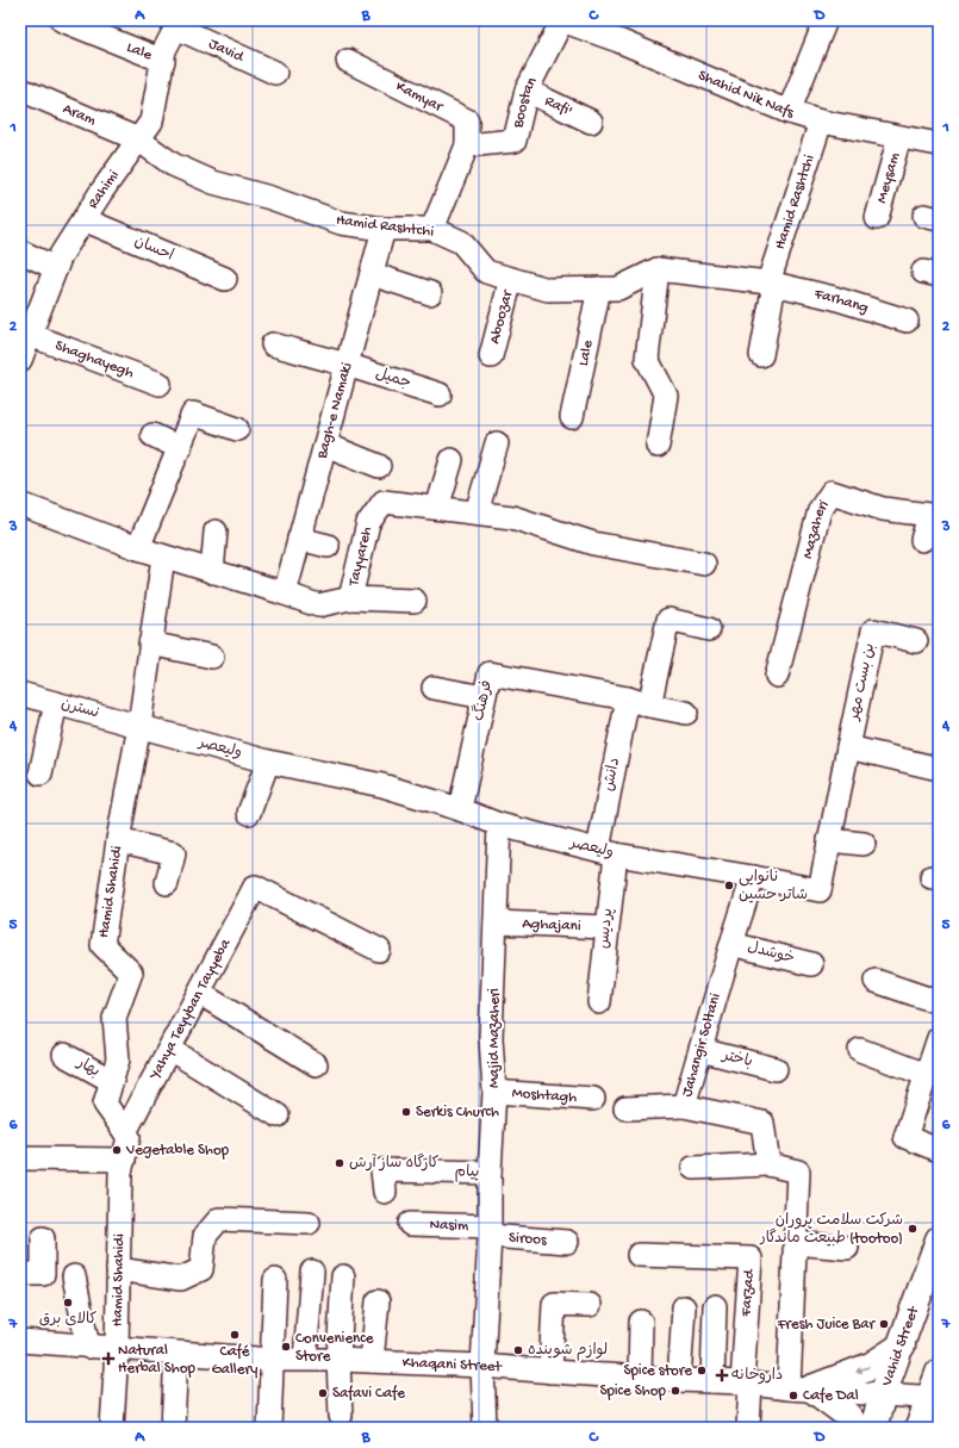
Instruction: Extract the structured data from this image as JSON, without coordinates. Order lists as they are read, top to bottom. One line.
{"streets":{"main road":["Vahid Street"],"street":["Javid","Lale","Shahid Nik Nafs","Kamyar","Boostan","Rafi'","Aram","Meysam","Rahimi","Hamid Rashtchi","احسان","Farhang","Aboozar","Shaghayegh","جمیل","Bagh-e Namaki","Mazaheri","Tayyareh","بن بست مهر","فرهنگ","نسترن","ولیعصر","دانش","Hamid Shahidi","Aghajani","پردیس","خوشدل","Yahya Teyyban Tayyeba","Majid Mazaheri","Jahangir Soltani","باختر","بهار","Moshtagh","پیام","Nasim","Siroos","Farzad","Khaqani Street"]},"crossings":[["Javid","Rahimi"],["Lale","Rahimi"],["Lale","Hamid Rashtchi"],["Shahid Nik Nafs","Boostan"],["Shahid Nik Nafs","Meysam"],["Shahid Nik Nafs","Hamid Rashtchi"],["Kamyar","Boostan"],["Boostan","Rafi'"],["Aram","Rahimi"],["Aram","Hamid Rashtchi"],["Rahimi","Hamid Rashtchi"],["Rahimi","احسان"],["Rahimi","Shaghayegh"],["Hamid Rashtchi","Farhang"],["Hamid Rashtchi","Aboozar"],["Hamid Rashtchi","Bagh-e Namaki"],["جمیل","Bagh-e Namaki"],["Bagh-e Namaki","Tayyareh"],["Tayyareh","Hamid Shahidi"],["بن بست مهر","ولیعصر"],["فرهنگ","ولیعصر"],["فرهنگ","دانش"],["نسترن","ولیعصر"],["نسترن","Hamid Shahidi"],["ولیعصر","دانش"],["ولیعصر","Hamid Shahidi"],["ولیعصر","پردیس"],["ولیعصر","Majid Mazaheri"],["ولیعصر","Jahangir Soltani"],["دانش","پردیس"],["Hamid Shahidi","Yahya Teyyban Tayyeba"],["Hamid Shahidi","بهار"],["Hamid Shahidi","Khaqani Street"],["Aghajani","پردیس"],["Aghajani","Majid Mazaheri"],["خوشدل","Jahangir Soltani"],["Majid Mazaheri","Moshtagh"],["Majid Mazaheri","پیام"],["Majid Mazaheri","Nasim"],["Majid Mazaheri","Siroos"],["Majid Mazaheri","Khaqani Street"],["Jahangir Soltani","باختر"],["Nasim","Siroos"],["Farzad","Khaqani Street"],["Vahid Street","Khaqani Street"]],"places":{"other":["نانوایی شاتر حسین","Serkis Church","Vegetable Shop","کارگاه ساز آرش","شرکت سلامت پروران طبیعت ماندگار (tootoo)","کالای برق","Fresh Juice Bar","Café Gallery","Convenience Store","لوازم شوینده","Spice store","Spice Shop","Safavi Cafe","Cafe Dal"],"health":["Natural Herbal Shop","داروخانه"]},"grid":{"columns":["A","B","C","D"],"rows":["1","2","3","4","5","6","7"]}}
